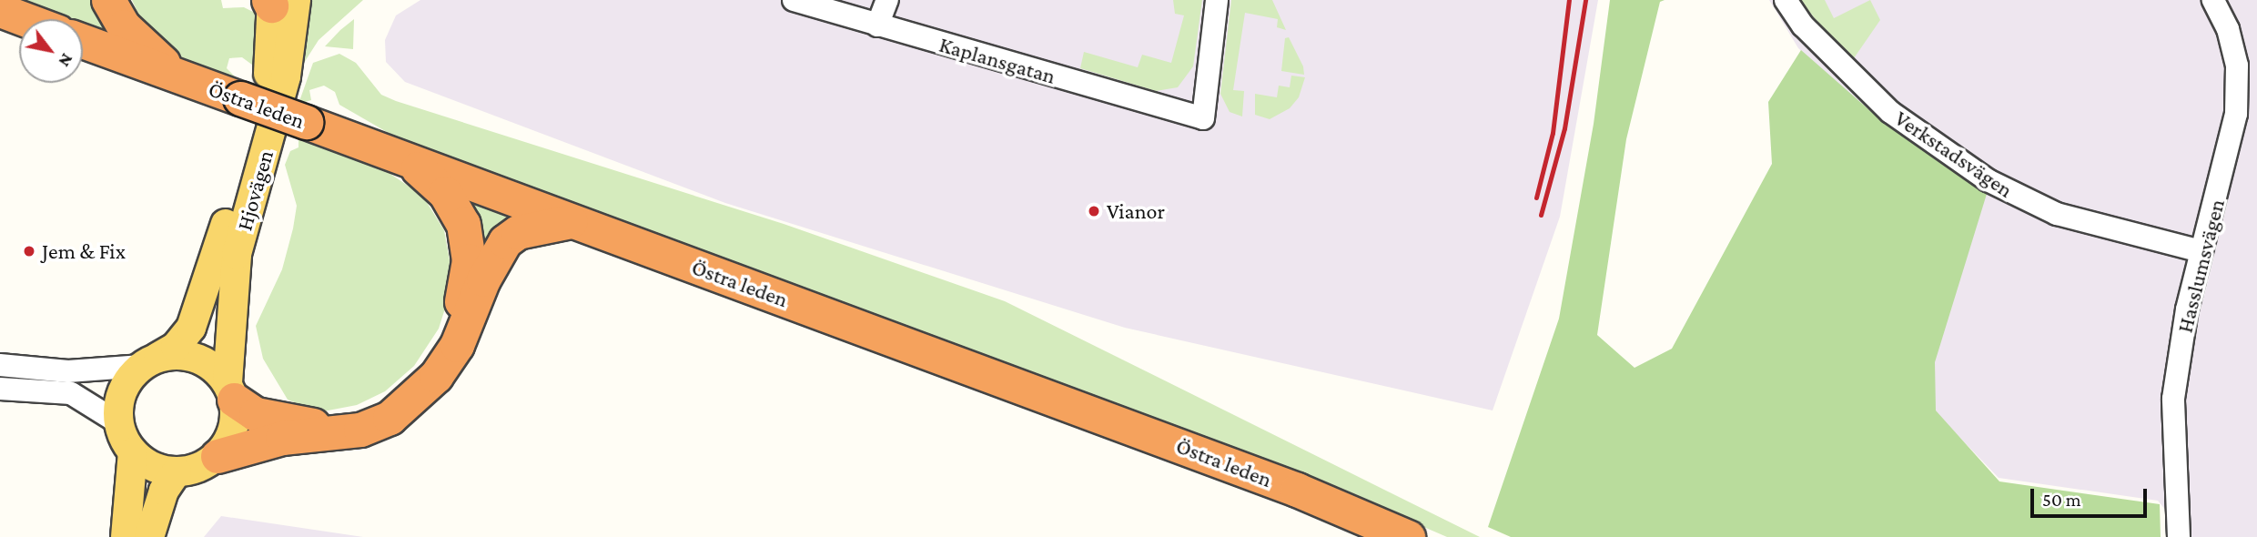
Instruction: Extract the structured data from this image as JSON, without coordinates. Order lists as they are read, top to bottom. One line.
{"streets":{"highway":["Östra leden"],"main road":["Hjovägen"],"street":["Kaplansgatan","Verkstadsvägen","Hasslumsvägen"]},"crossings":[["Verkstadsvägen","Hasslumsvägen"]],"places":["Vianor","Jem & Fix"],"scale_bar":"50 m","north":"bottom right"}
